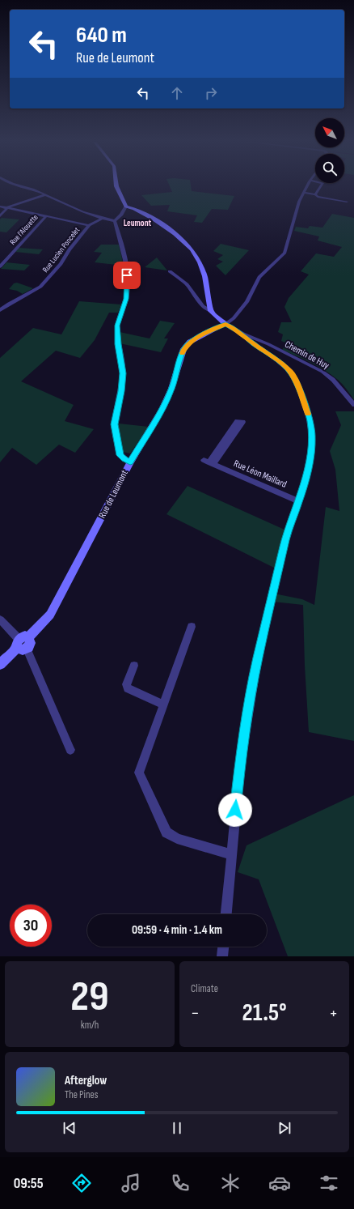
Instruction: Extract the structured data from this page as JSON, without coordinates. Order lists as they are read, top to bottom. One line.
{"streets":{"street":["Rue l'Alouette","Rue Lucien Poncelet","Chemin de Huy","Rue Léon Maillard","Rue de Leumont"]},"districts":["Leumont"],"north":"top left","page":{"turn":["640 m","Rue de Leumont"],"limit":"30","trip":"09:59 · 4 min · 1.4 km","tile":[["29","km/h"],"Climate"],"heat":["−","21.5°","+"],"song":["Afterglow","The Pines"],"tabs":"09:55"}}
